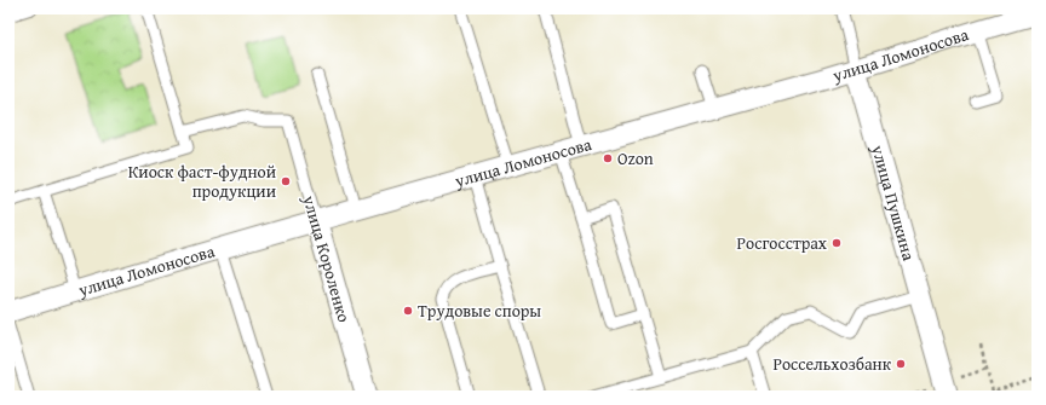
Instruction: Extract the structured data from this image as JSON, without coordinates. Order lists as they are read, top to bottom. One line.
{"streets":{"street":["улица Ломоносова","улица Пушкина","улица Короленко"]},"crossings":[["улица Ломоносова","улица Пушкина"],["улица Ломоносова","улица Короленко"]],"places":["Ozon","Киоск фаст-фудной продукции","Росгосстрах","Трудовые споры","Россельхозбанк"]}
